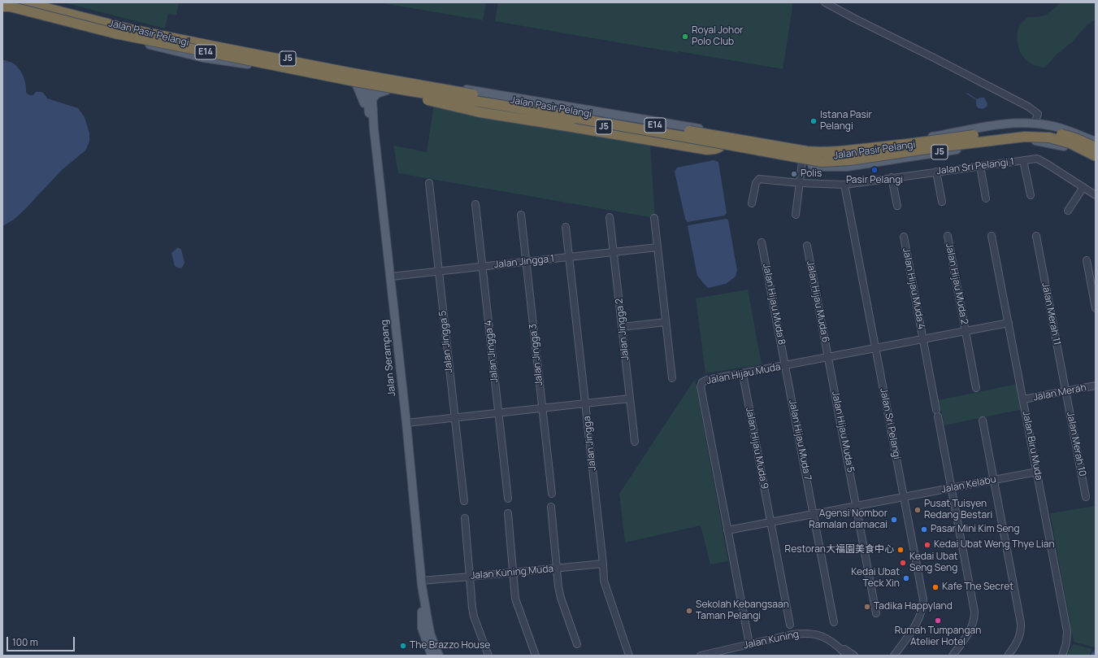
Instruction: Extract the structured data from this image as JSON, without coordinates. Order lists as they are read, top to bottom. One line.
{"streets":{"highway":["E14"],"main road":["Jalan Pasir Pelangi","J5","Jalan Serampang"],"street":["Jalan Sri Pelangi 1","Jalan Jingga 1","Jalan Hijau Muda 2","Jalan Hijau Muda 4","Jalan Hijau Muda 6","Jalan Hijau Muda 8","Jalan Merah 11","Jalan Jingga 2","Jalan Jingga 5","Jalan Jingga 4","Jalan Jingga 3","Jalan Hijau Muda","Jalan Merah","Jalan Sri Pelangi","Jalan Hijau Muda 5","Jalan Hijau Muda 7","Jalan Jingga","Jalan Merah 10","Jalan Biru Muda","Jalan Hijau Muda 9","Jalan Kelabu","Jalan Kuning Muda","Jalan Kuning"]},"crossings":[["Jalan Pasir Pelangi","Jalan Serampang"],["Jalan Sri Pelangi 1","Jalan Sri Pelangi"],["Jalan Jingga 1","Jalan Jingga 2"],["Jalan Jingga 1","Jalan Jingga 5"],["Jalan Jingga 1","Jalan Jingga 4"],["Jalan Jingga 1","Jalan Jingga 3"],["Jalan Jingga 1","Jalan Serampang"],["Jalan Jingga 1","Jalan Jingga"],["Jalan Hijau Muda 2","Jalan Hijau Muda"],["Jalan Hijau Muda 4","Jalan Hijau Muda"],["Jalan Hijau Muda 4","Jalan Kelabu"],["Jalan Hijau Muda 6","Jalan Hijau Muda"],["Jalan Hijau Muda 6","Jalan Hijau Muda 5"],["Jalan Hijau Muda 8","Jalan Hijau Muda"],["Jalan Hijau Muda 8","Jalan Hijau Muda 7"],["Jalan Merah 11","Jalan Merah"],["Jalan Merah 11","Jalan Merah 10"],["Jalan Serampang","Jalan Kuning Muda"],["Jalan Hijau Muda","Jalan Sri Pelangi"],["Jalan Hijau Muda","Jalan Hijau Muda 5"],["Jalan Hijau Muda","Jalan Hijau Muda 7"],["Jalan Hijau Muda","Jalan Biru Muda"],["Jalan Hijau Muda","Jalan Hijau Muda 9"],["Jalan Hijau Muda","Jalan Kelabu"],["Jalan Hijau Muda","Jalan Kuning"],["Jalan Merah","Jalan Merah 10"],["Jalan Merah","Jalan Biru Muda"],["Jalan Sri Pelangi","Jalan Kelabu"],["Jalan Hijau Muda 5","Jalan Kelabu"],["Jalan Hijau Muda 7","Jalan Kelabu"],["Jalan Jingga","Jalan Kuning Muda"],["Jalan Biru Muda","Jalan Kelabu"],["Jalan Hijau Muda 9","Jalan Kelabu"]],"places":["Royal Johor Polo Club","Istana Pasir Pelangi","Pasir Pelangi","Polis","Pusat Tuisyen Redang Bestari","Agensi Nombor Ramalan damacai","Pasar Mini Kim Seng","Kedai Ubat Weng Thye Lian","Restoran大福園美食中心","Kedai Ubat Seng Seng","Kedai Ubat Teck Xin","Kafe The Secret","Tadika Happyland","Sekolah Kebangsaan Taman Pelangi","Rumah Tumpangan Atelier Hotel","The Brazzo House"],"scale_bar":"100 m"}
